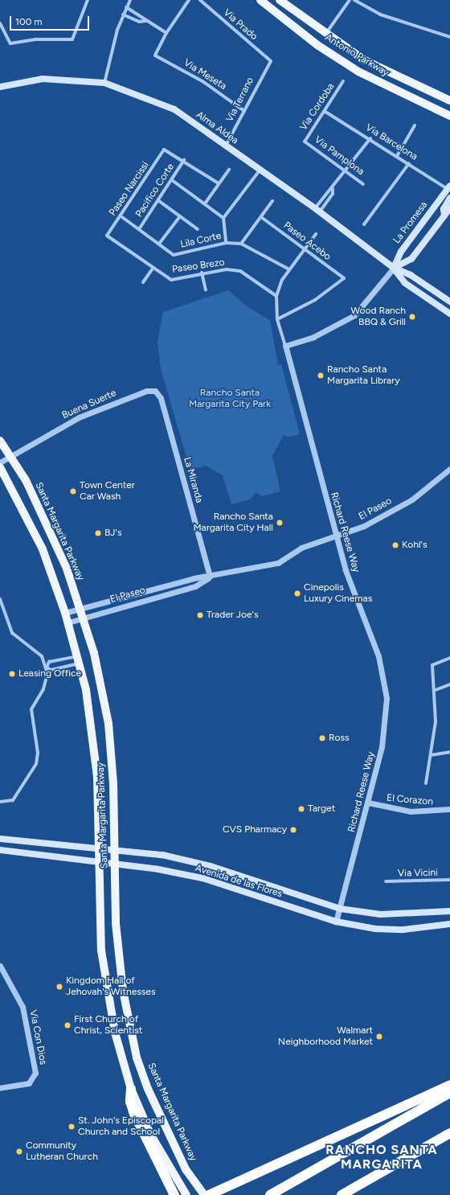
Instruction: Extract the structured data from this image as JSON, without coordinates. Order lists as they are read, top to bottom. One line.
{"streets":{"main road":["Antonio Parkway","Alma Aldea","La Promesa","Santa Margarita Parkway","Avenida de las Flores"],"street":["Via Prado","Via Meseta","Via Terrano","Via Cordoba","Via Barcelona","Via Pamplona","Paseo Narcissi","Pacifico Corte","Lila Corte","Paseo Acebo","Paseo Brezo","Buena Suerte","La Miranda","El Paseo","Richard Reese Way","El Corazon","Via Vicini","Via Con Dios"]},"crossings":[["Via Prado","Via Terrano"],["Via Meseta","Via Terrano"],["Via Terrano","Alma Aldea"],["Via Cordoba","Via Barcelona"],["Via Cordoba","Via Pamplona"],["Alma Aldea","La Promesa"],["Via Barcelona","La Promesa"],["Paseo Narcissi","Pacifico Corte"],["Paseo Narcissi","Lila Corte"],["Paseo Narcissi","Paseo Brezo"],["Pacifico Corte","Lila Corte"],["Buena Suerte","La Miranda"],["Buena Suerte","Santa Margarita Parkway"],["La Miranda","El Paseo"],["El Paseo","Santa Margarita Parkway"],["El Paseo","Richard Reese Way"],["Santa Margarita Parkway","Avenida de las Flores"],["Richard Reese Way","El Corazon"],["Richard Reese Way","Avenida de las Flores"]],"districts":["RANCHO SANTA MARGARITA"],"parks":["Rancho Santa Margarita City Park"],"places":["Wood Ranch BBQ & Grill","Rancho Santa Margarita Library","Town Center Car Wash","Rancho Santa Margarita City Hall","BJ's","Kohl's","Cinepolis Luxury Cinemas","Trader Joe's","Leasing Office","Ross","Target","CVS Pharmacy","Kingdom Hall of Jehovah's Witnesses","First Church of Christ, Scientist","Walmart Neighborhood Market","St. John's Episcopal Church and School","Community Lutheran Church"],"scale_bar":"100 m"}
